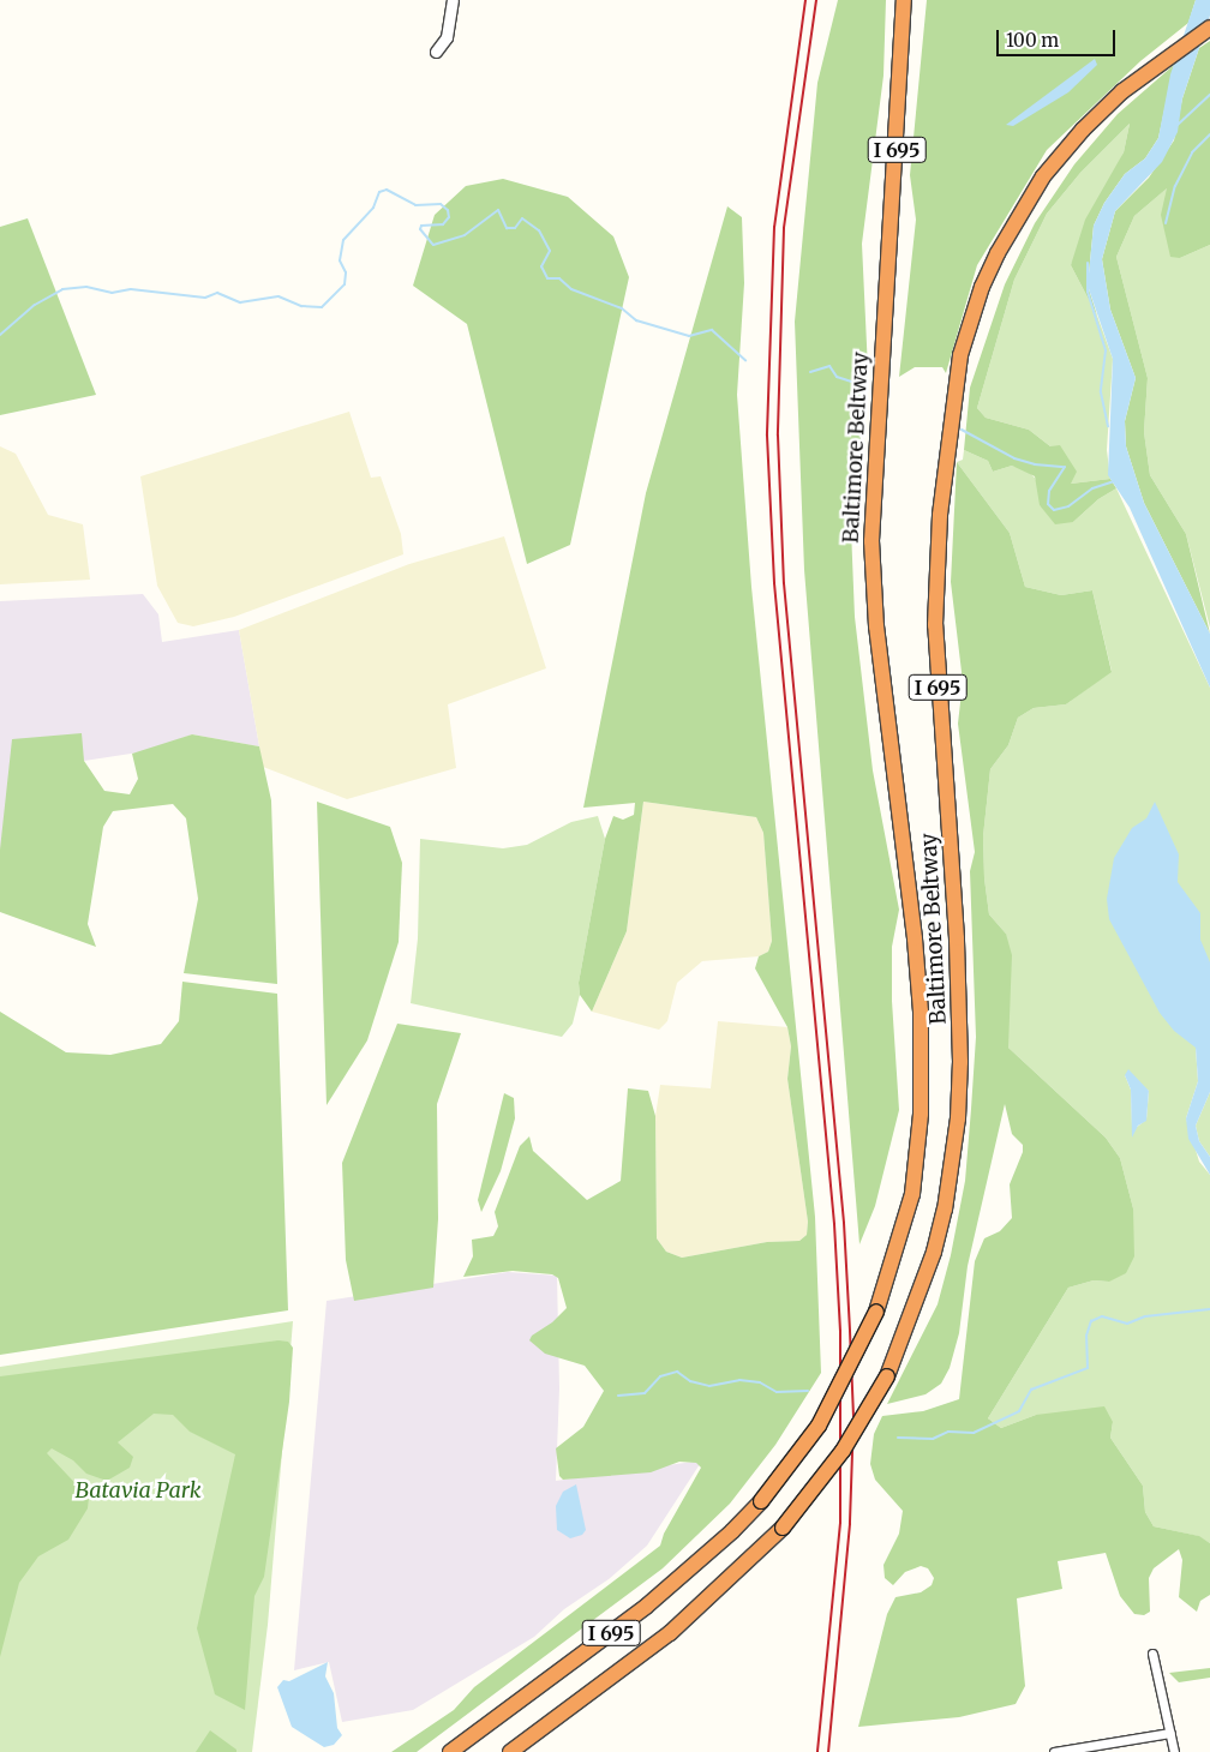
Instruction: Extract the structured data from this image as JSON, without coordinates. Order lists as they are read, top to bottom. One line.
{"streets":{"highway":["I 695","Baltimore Beltway"]},"parks":["Batavia Park"],"scale_bar":"100 m"}
